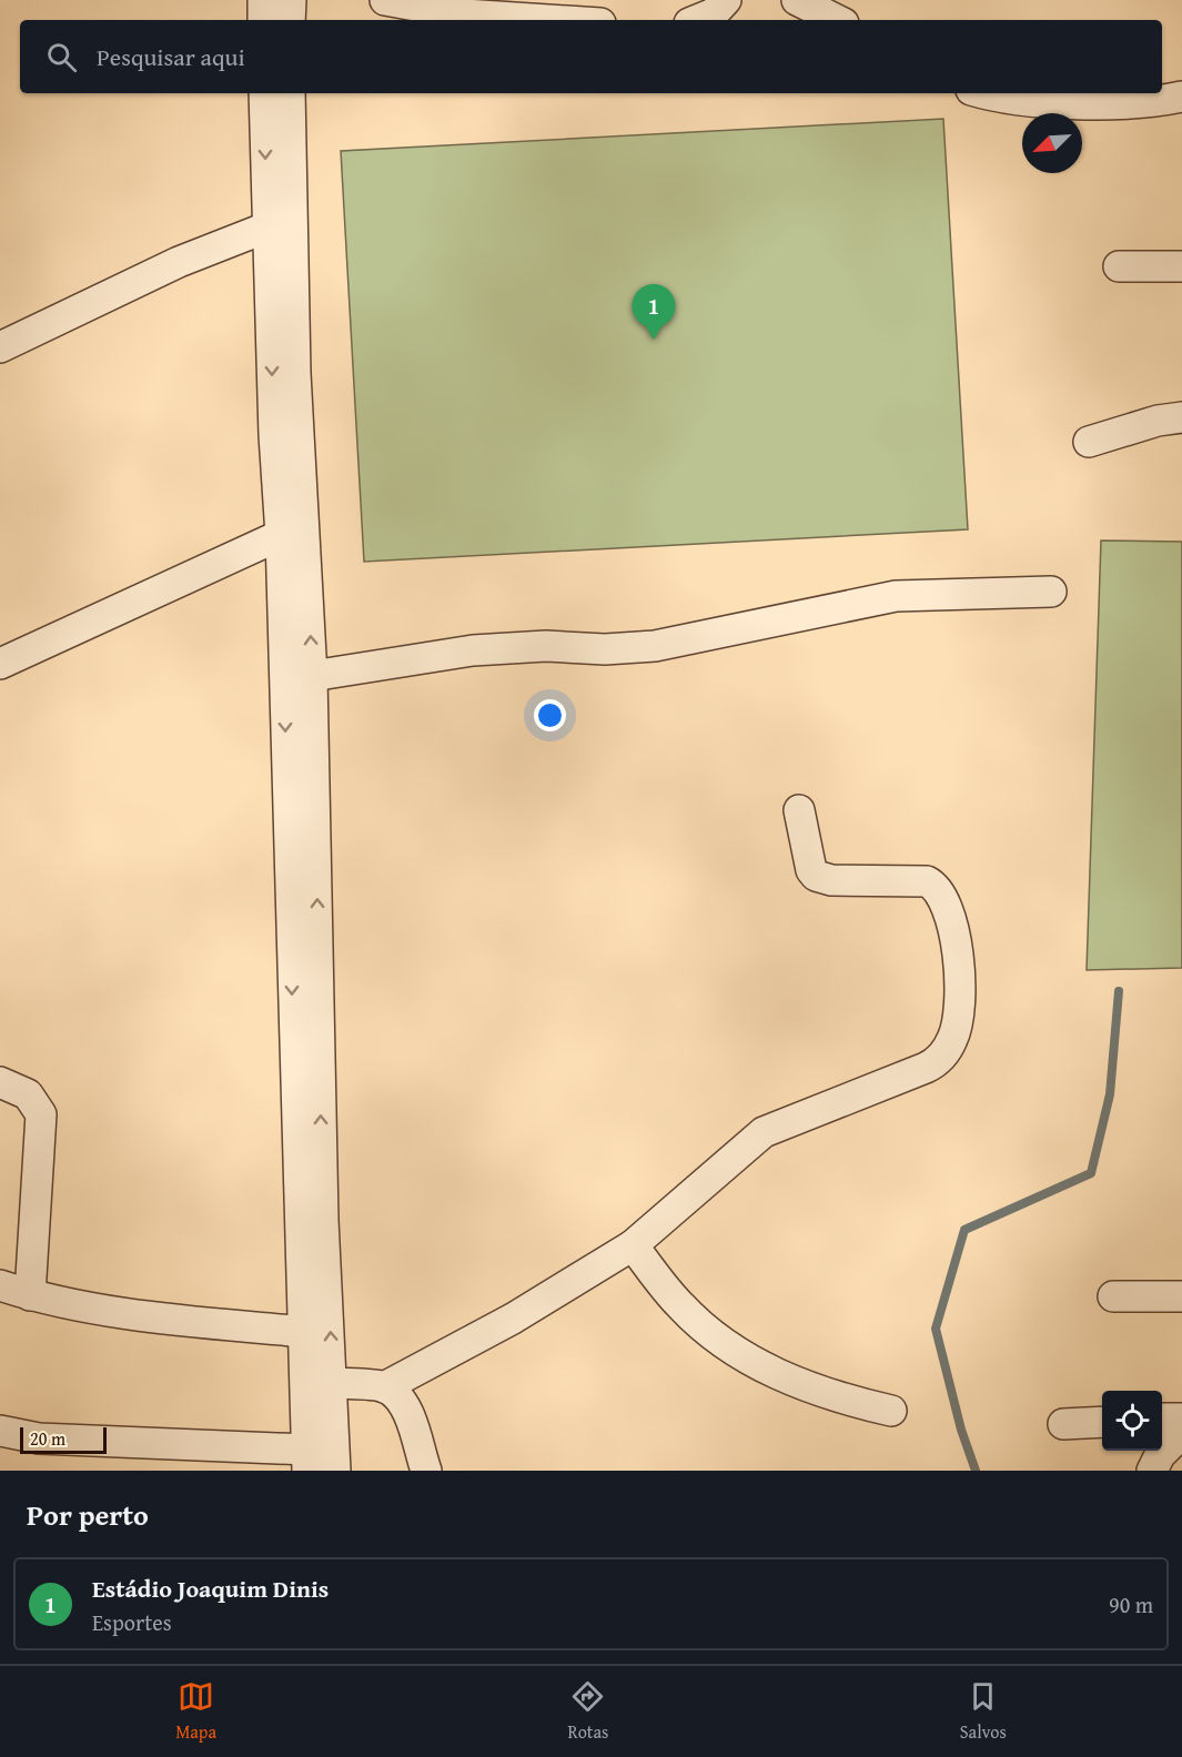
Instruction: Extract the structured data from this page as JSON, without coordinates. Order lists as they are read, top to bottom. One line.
{"scale_bar":"20 m","north":"bottom left","page":{"search":"Pesquisar aqui","pins":"1","scale":"20 m","heading":"Por perto","list":[{"mark":"1","name":"Estádio Joaquim Dinis","note":"Esportes","value":"90 m"}],"nav":["Mapa","Rotas","Salvos"]}}
